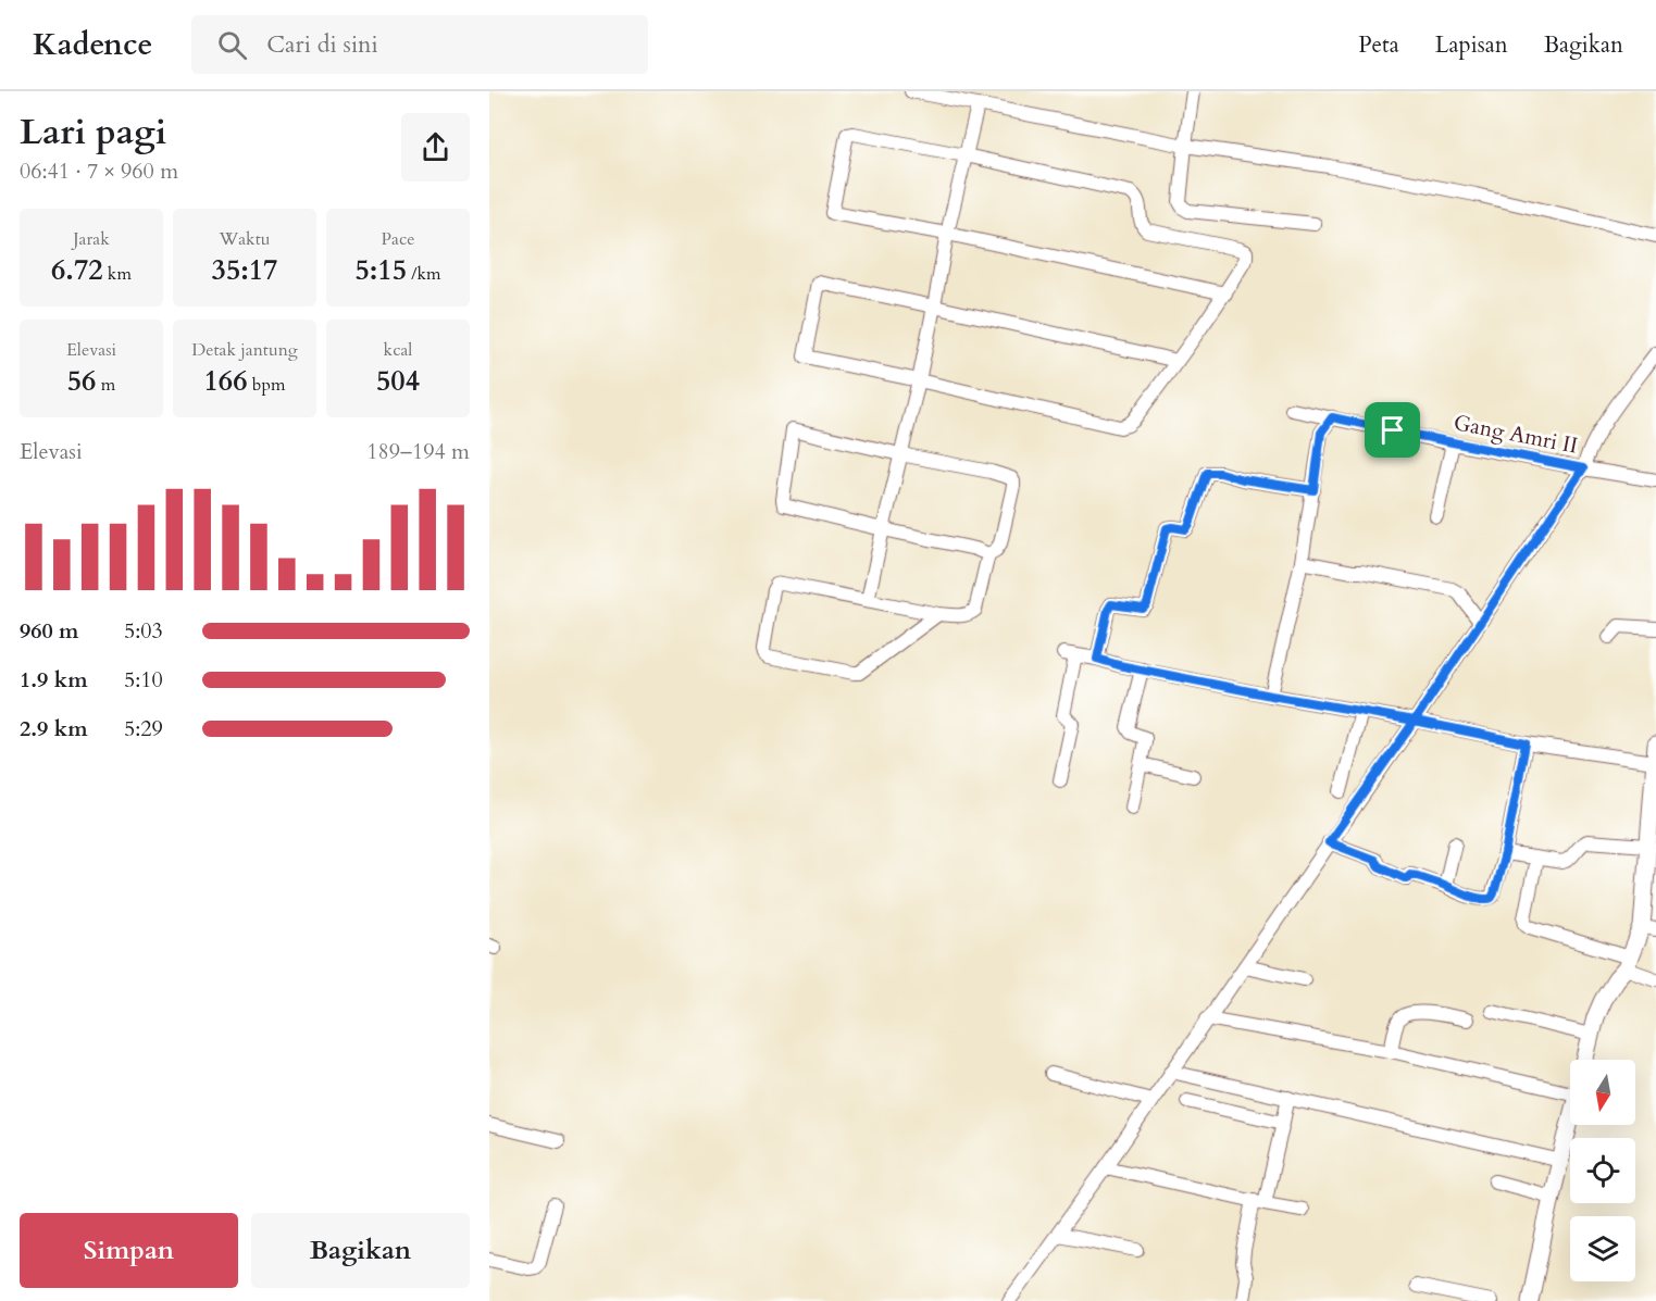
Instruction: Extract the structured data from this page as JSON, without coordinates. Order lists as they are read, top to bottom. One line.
{"streets":{"street":["Gang Amri II"]},"north":"bottom","page":{"header":"Kadence","search":"Cari di sini","nav":["Peta","Lapisan","Bagikan"],"heading":["Lari pagi","06:41 · 7 × 960 m"],"stats":[["Jarak","6.72 km"],["Waktu","35:17"],["Pace","5:15 /km"],["Elevasi","56 m"],["Detak jantung","166 bpm"],["kcal","504"]],"chart":["Elevasi","189–194 m"],"list":[{"name":"960 m","note":"5:03"},{"name":"1.9 km","note":"5:10"},{"name":"2.9 km","note":"5:29"}],"buttons":["Simpan","Bagikan"]}}
